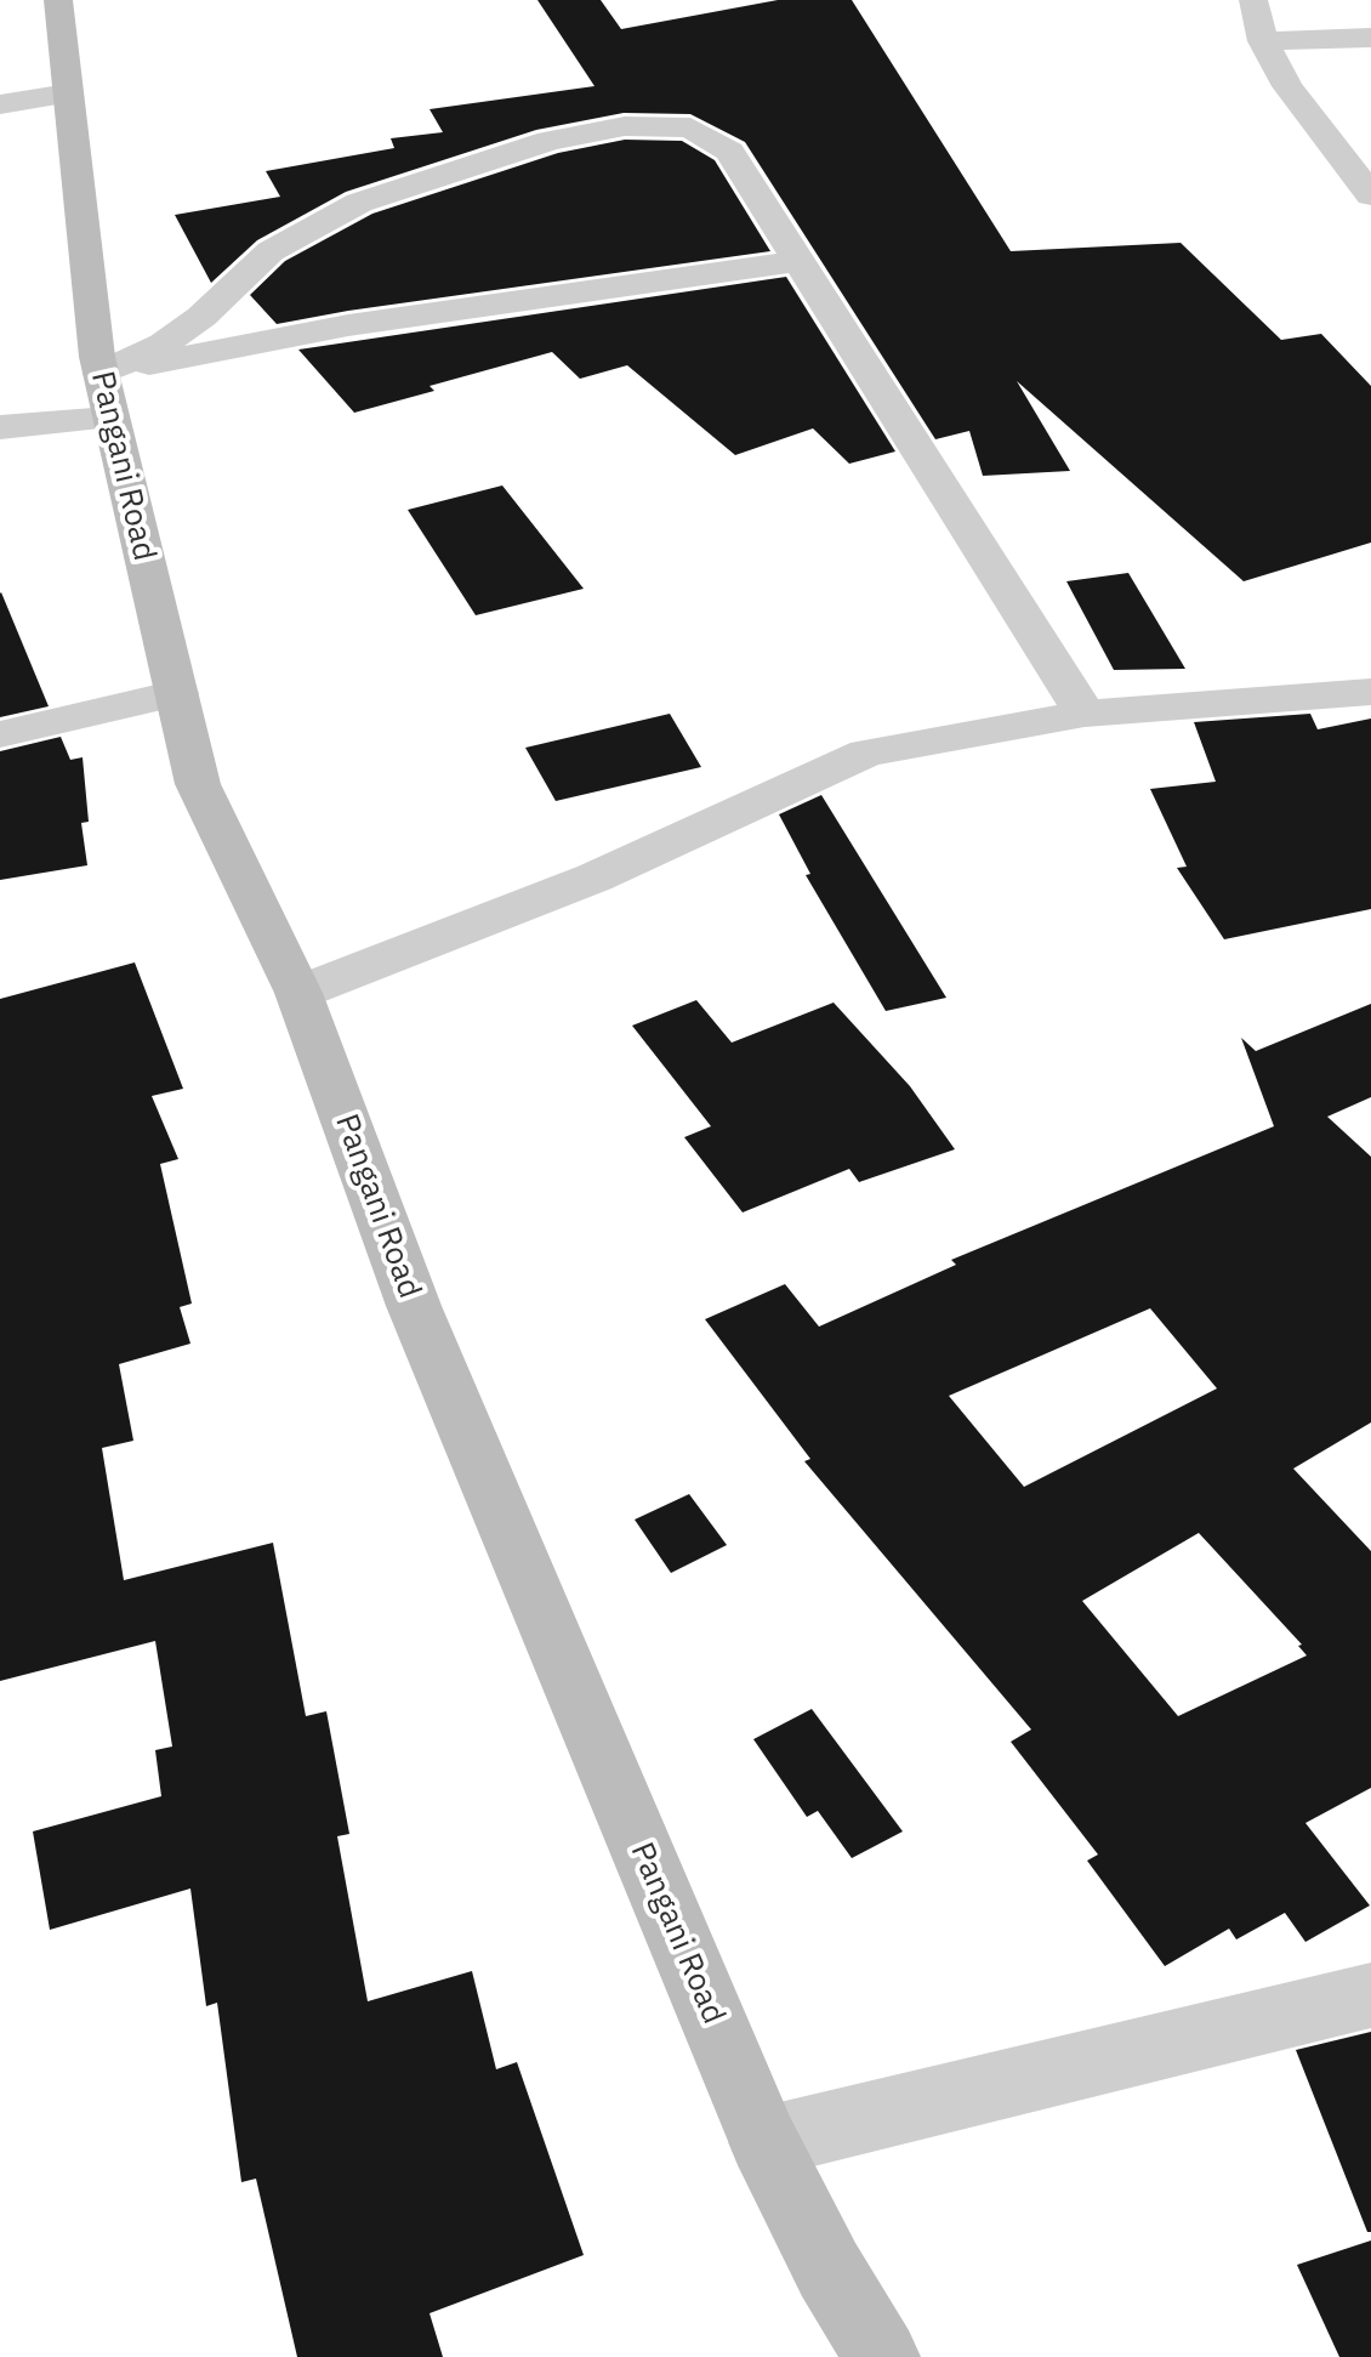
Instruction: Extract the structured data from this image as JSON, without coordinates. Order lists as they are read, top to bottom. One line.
{"streets":{"main road":["Pangani Road"]}}
